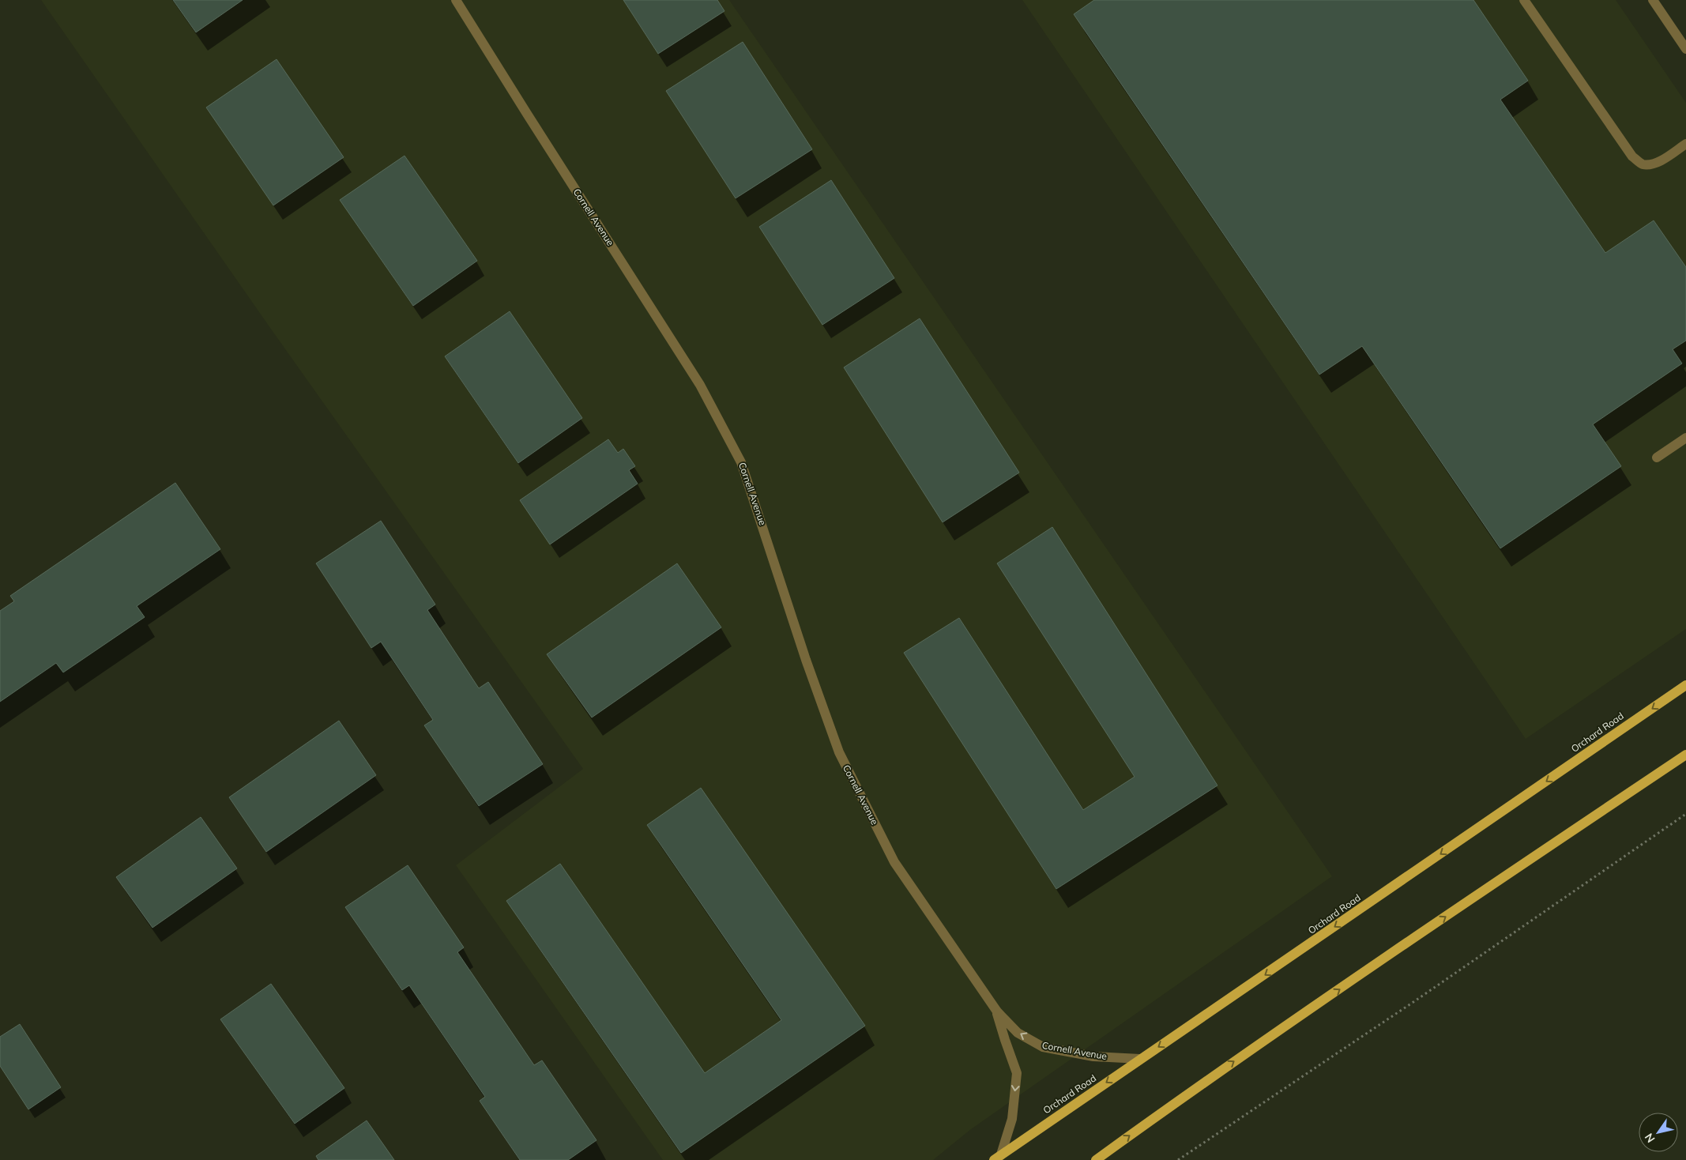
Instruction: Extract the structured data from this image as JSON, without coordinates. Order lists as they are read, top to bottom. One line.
{"streets":{"main road":["Orchard Road"],"street":["Cornell Avenue"]},"crossings":[["Cornell Avenue","Orchard Road"]],"north":"bottom left"}
